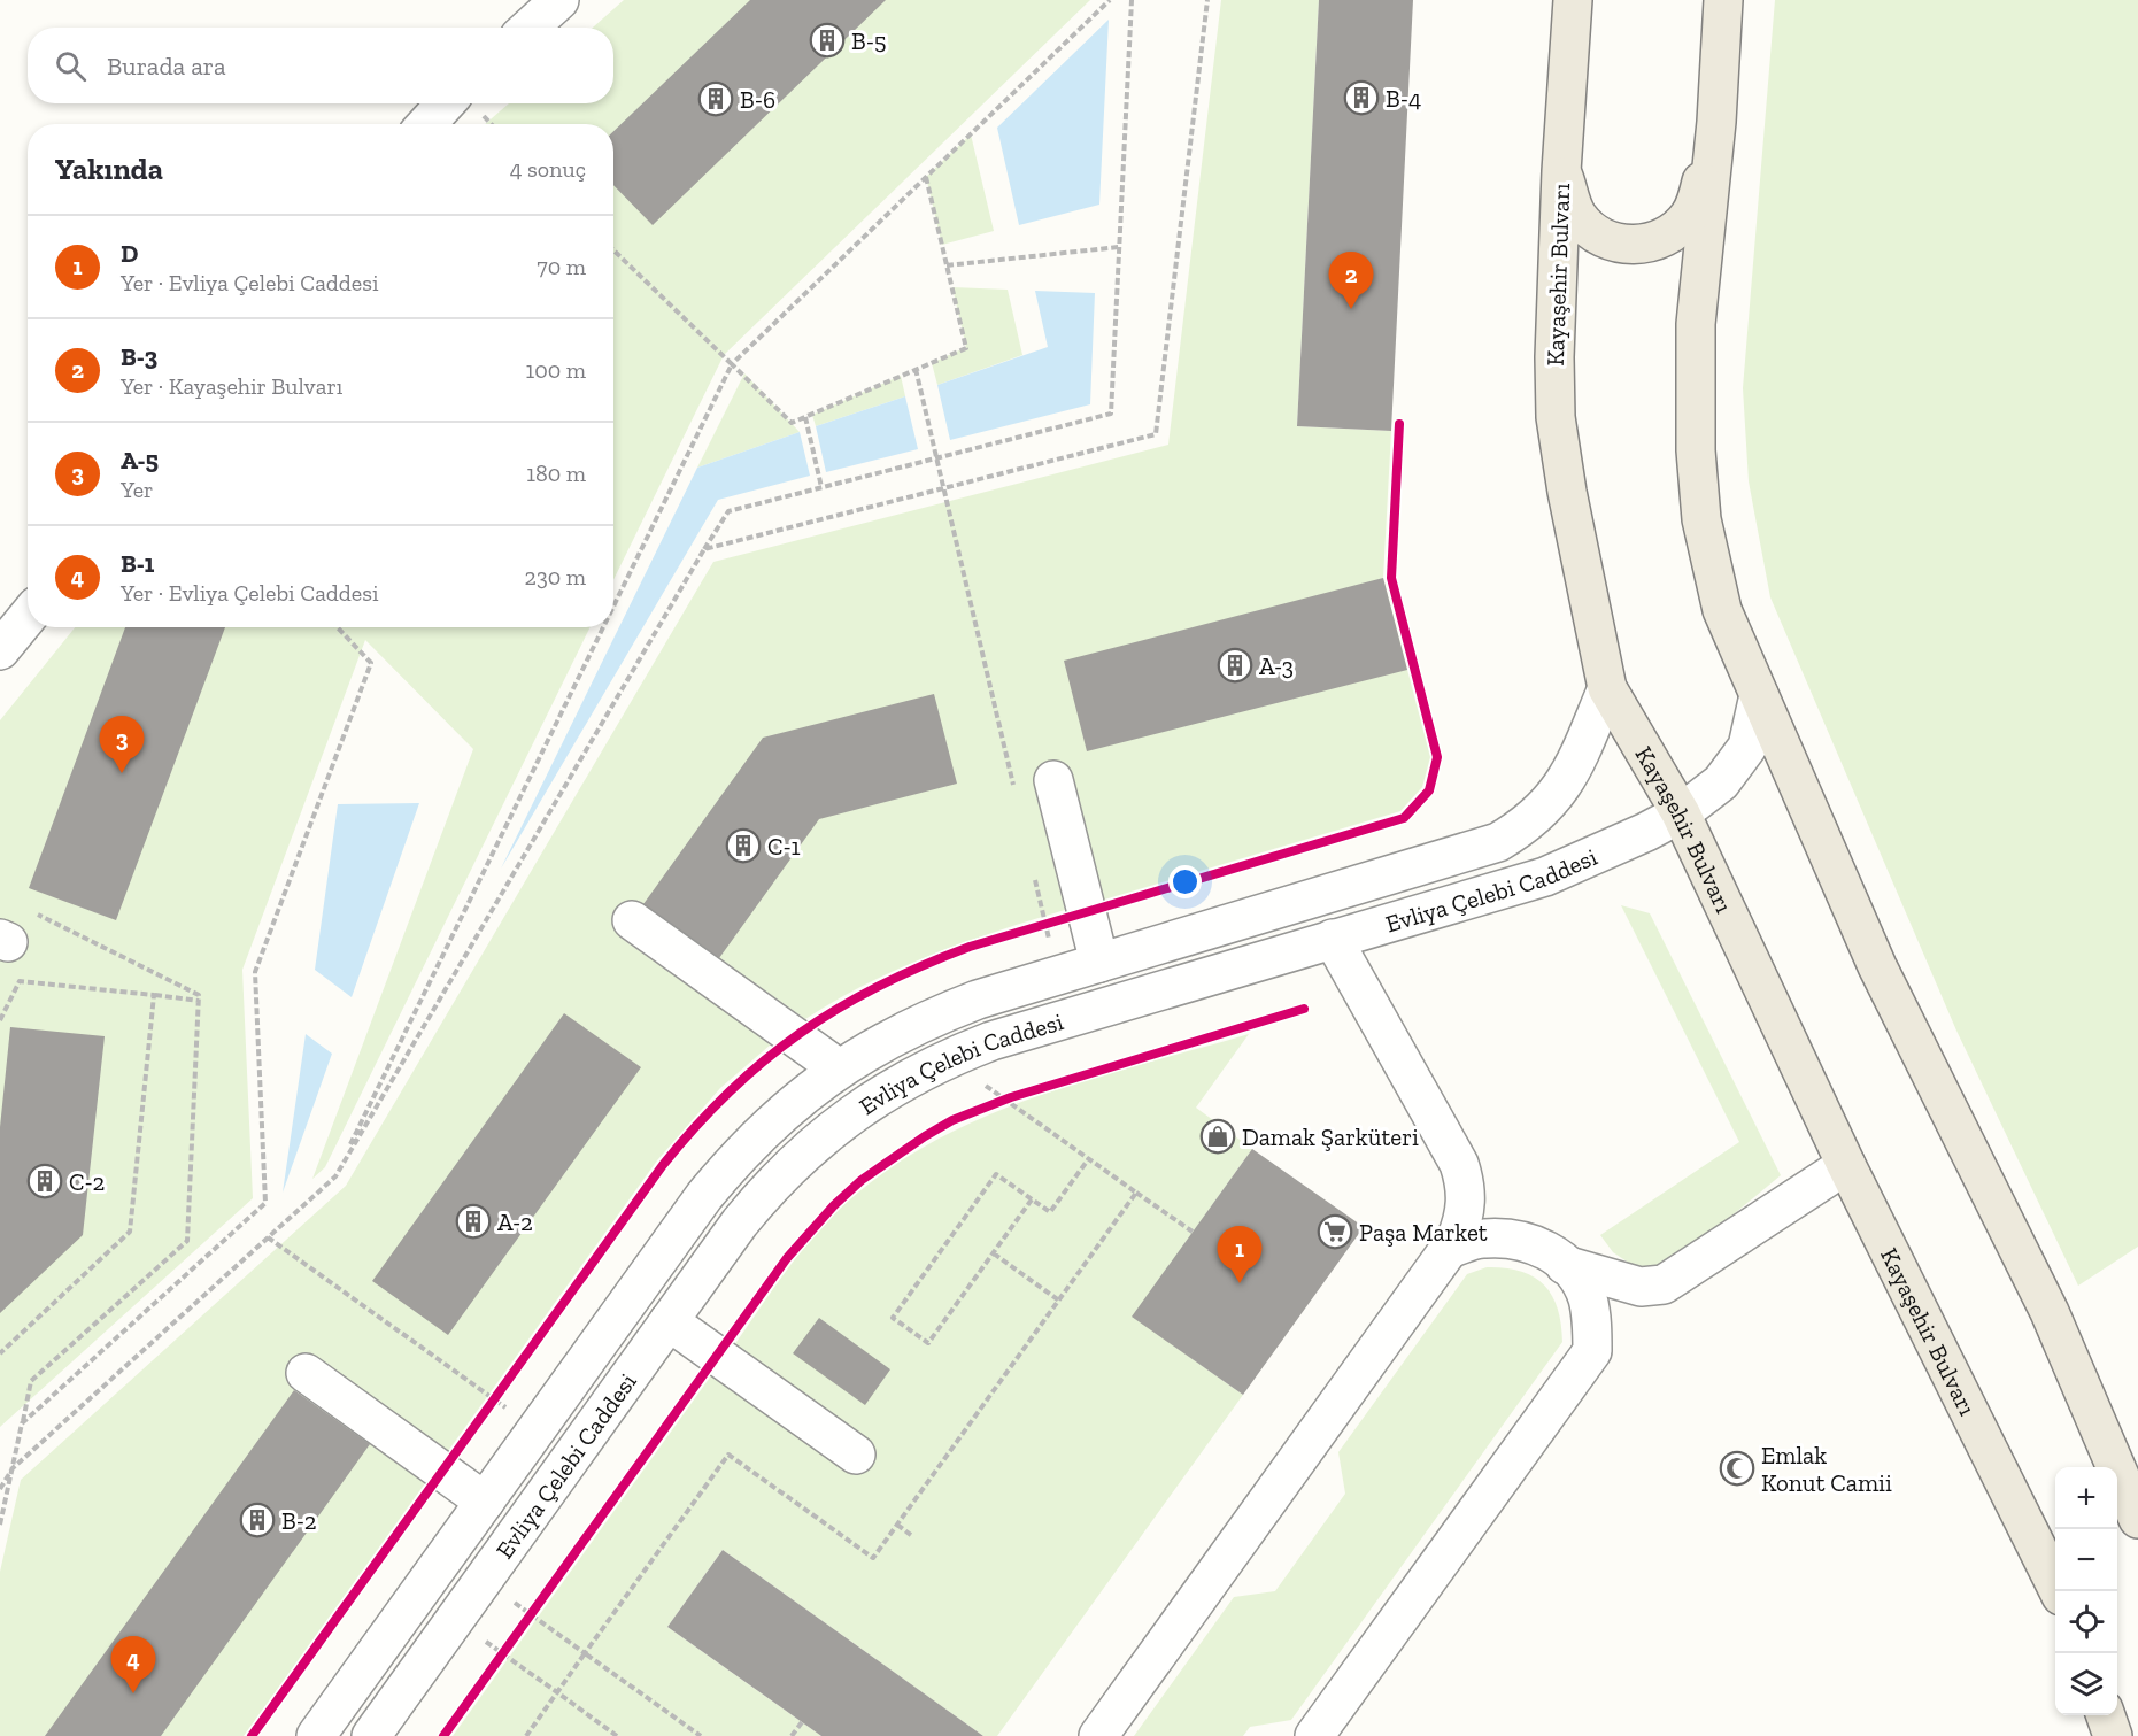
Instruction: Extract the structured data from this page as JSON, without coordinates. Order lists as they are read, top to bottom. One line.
{"streets":{"main road":["Kayaşehir Bulvarı"],"street":["Evliya Çelebi Caddesi"]},"crossings":[["Kayaşehir Bulvarı","Evliya Çelebi Caddesi"]],"places":{"building":["B-5","B-4","B-6","A-3","C-1","C-2","A-2","B-2"],"shop":["Damak Şarküteri"],"supermarket":["Paşa Market"],"mosque":["Emlak Konut Camii"]},"page":{"search":"Burada ara","heading":["Yakında","4 sonuç"],"list":[{"mark":"1","name":"D","note":"Yer · Evliya Çelebi Caddesi","value":"70 m"},{"mark":"2","name":"B-3","note":"Yer · Kayaşehir Bulvarı","value":"100 m"},{"mark":"3","name":"A-5","note":"Yer","value":"180 m"},{"mark":"4","name":"B-1","note":"Yer · Evliya Çelebi Caddesi","value":"230 m"}],"pins":["2","3","1","4"],"map_buttons":["+","−"]}}
